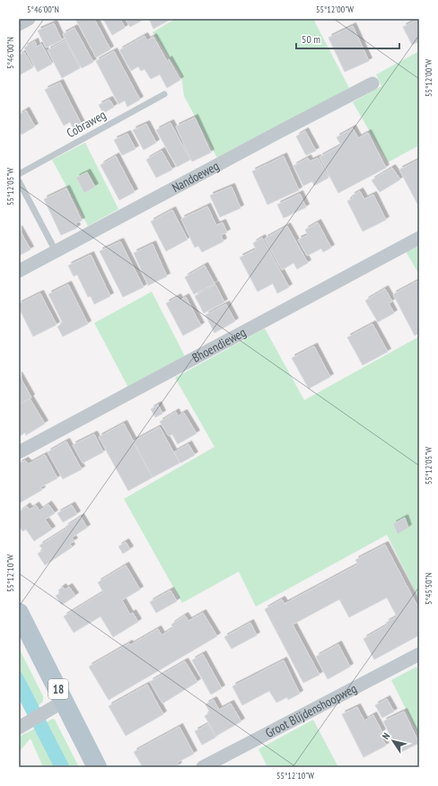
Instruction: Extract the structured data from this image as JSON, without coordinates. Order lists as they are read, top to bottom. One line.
{"streets":{"main road":["18"],"street":["Nandoeweg","Bhoendieweg","Groot Blijdenshoopweg"],"lane":["Cobraweg"]},"scale_bar":"50 m","north":"top left","coordinates":["5°46'00\"N","55°12'00\"W","55°12'05\"W","55°12'10\"W","5°45'50\"N"]}
